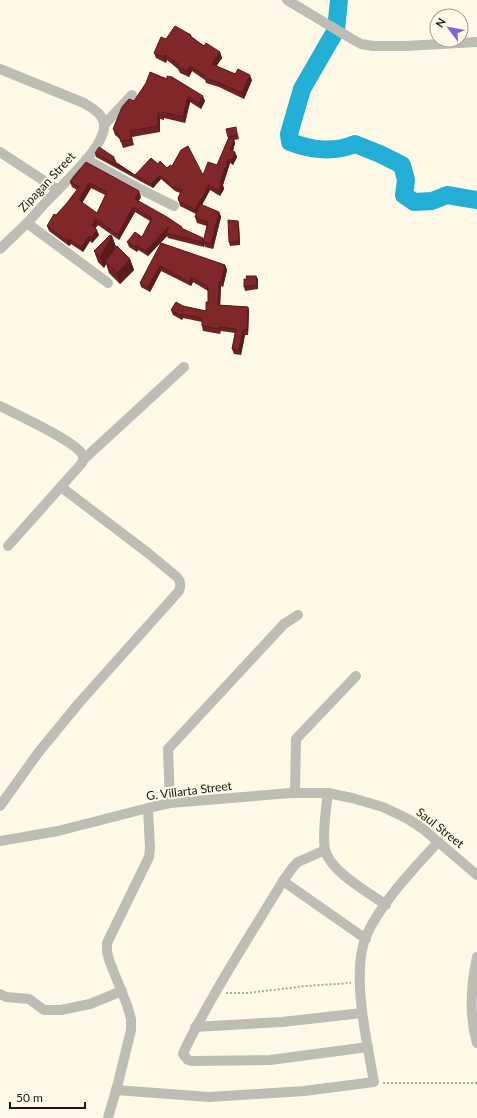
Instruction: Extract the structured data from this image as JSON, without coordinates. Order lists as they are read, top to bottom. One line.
{"streets":{"street":["Zipagan Street","G. Villarta Street","Saul Street"]},"crossings":[["G. Villarta Street","Saul Street"]],"scale_bar":"50 m","north":"top left"}
